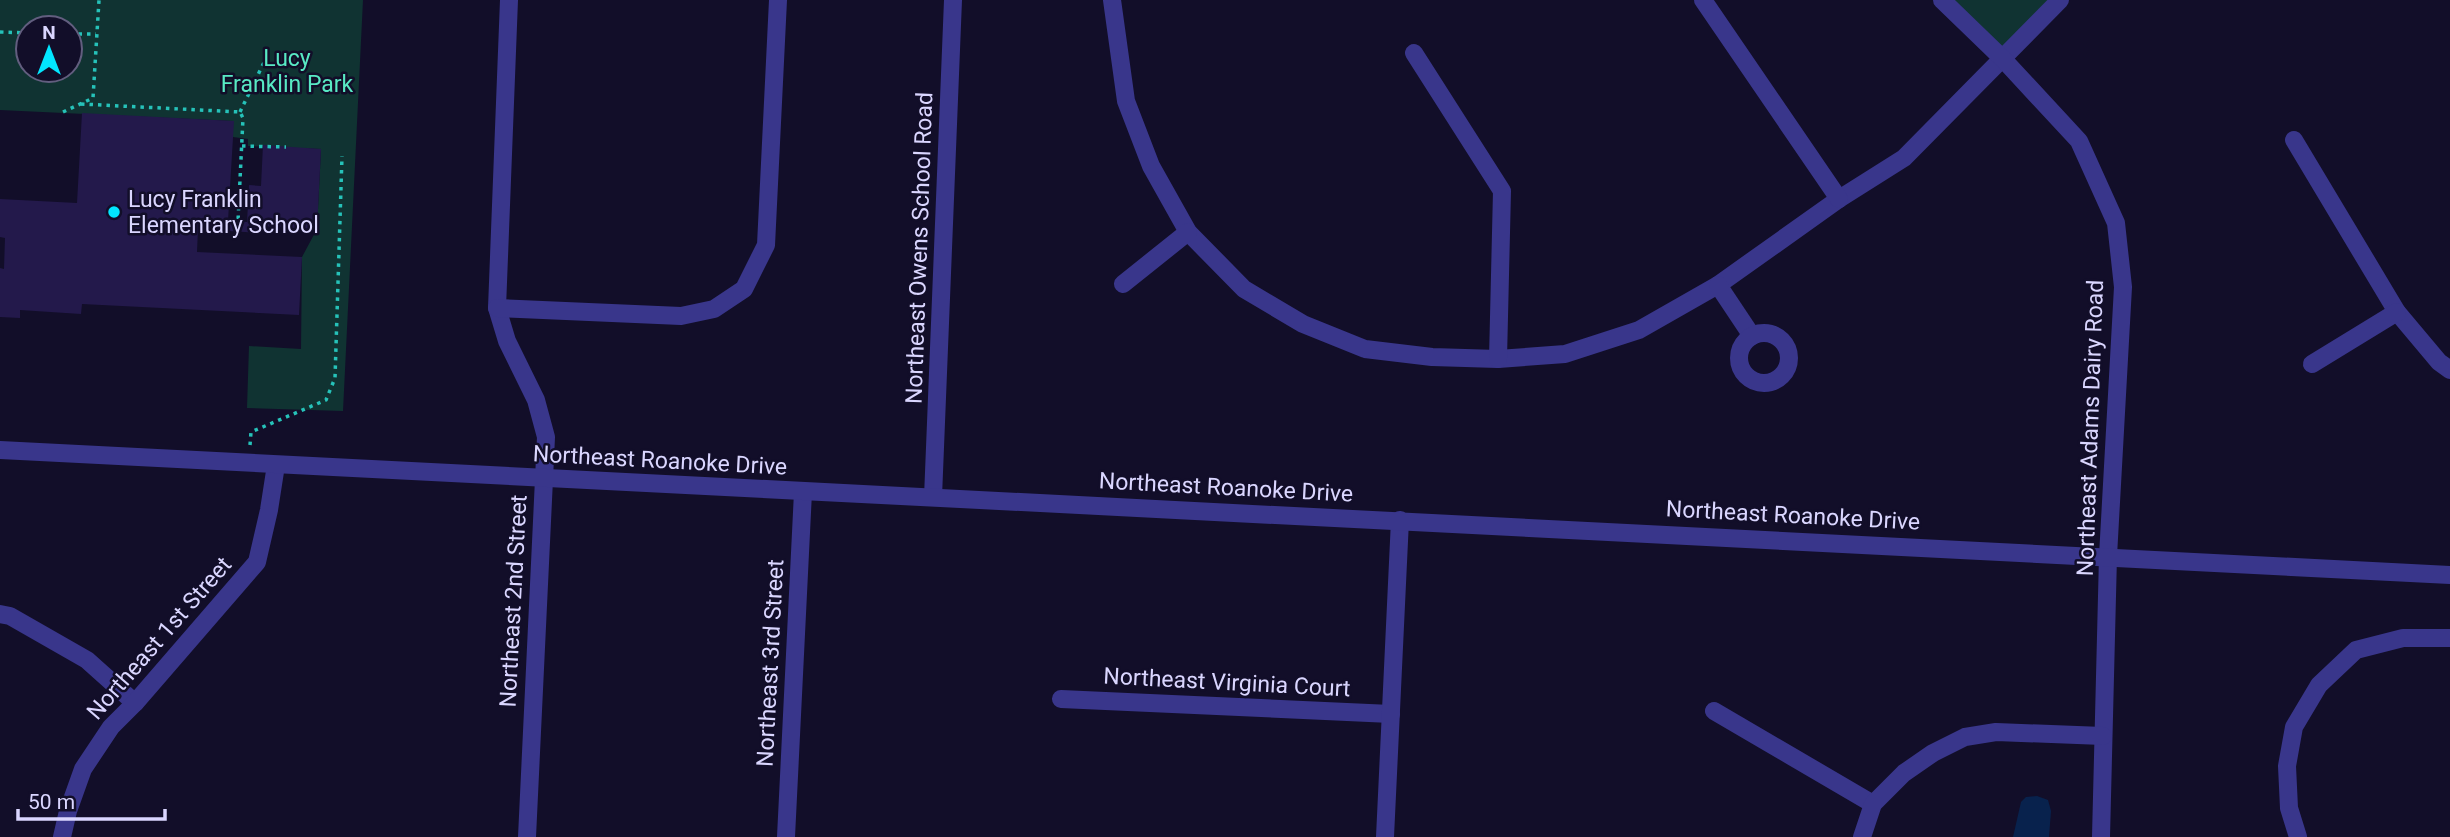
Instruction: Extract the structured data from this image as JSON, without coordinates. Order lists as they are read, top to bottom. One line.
{"streets":{"street":["Northeast Owens School Road","Northeast Adams Dairy Road","Northeast Roanoke Drive","Northeast 2nd Street","Northeast 1st Street","Northeast 3rd Street","Northeast Virginia Court"]},"crossings":[["Northeast Owens School Road","Northeast Roanoke Drive"],["Northeast Adams Dairy Road","Northeast Roanoke Drive"],["Northeast Roanoke Drive","Northeast 2nd Street"],["Northeast Roanoke Drive","Northeast 1st Street"],["Northeast Roanoke Drive","Northeast 3rd Street"]],"parks":["Lucy Franklin Park"],"places":["Lucy Franklin Elementary School"],"scale_bar":"50 m","north":"top"}
